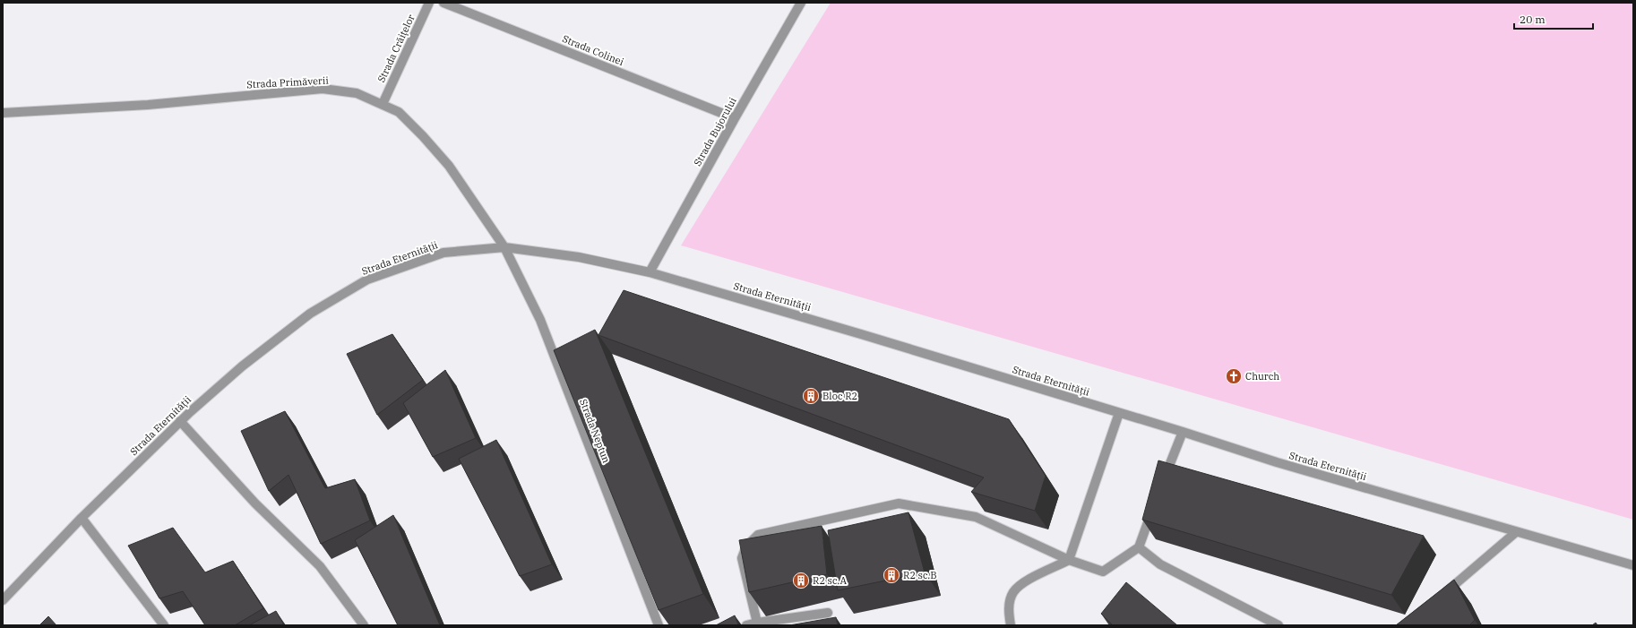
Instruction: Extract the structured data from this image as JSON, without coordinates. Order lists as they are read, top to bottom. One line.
{"streets":{"street":["Strada Crăițelor","Strada Colinei","Strada Primăverii","Strada Bujorului","Strada Eternității","Strada Neptun"]},"crossings":[["Strada Crăițelor","Strada Primăverii"],["Strada Colinei","Strada Bujorului"],["Strada Primăverii","Strada Eternității"],["Strada Primăverii","Strada Neptun"],["Strada Bujorului","Strada Eternității"],["Strada Eternității","Strada Neptun"]],"places":{"church":["Church"],"building":["Bloc R2","R2 sc.B","R2 sc.A"]},"scale_bar":"20 m"}
